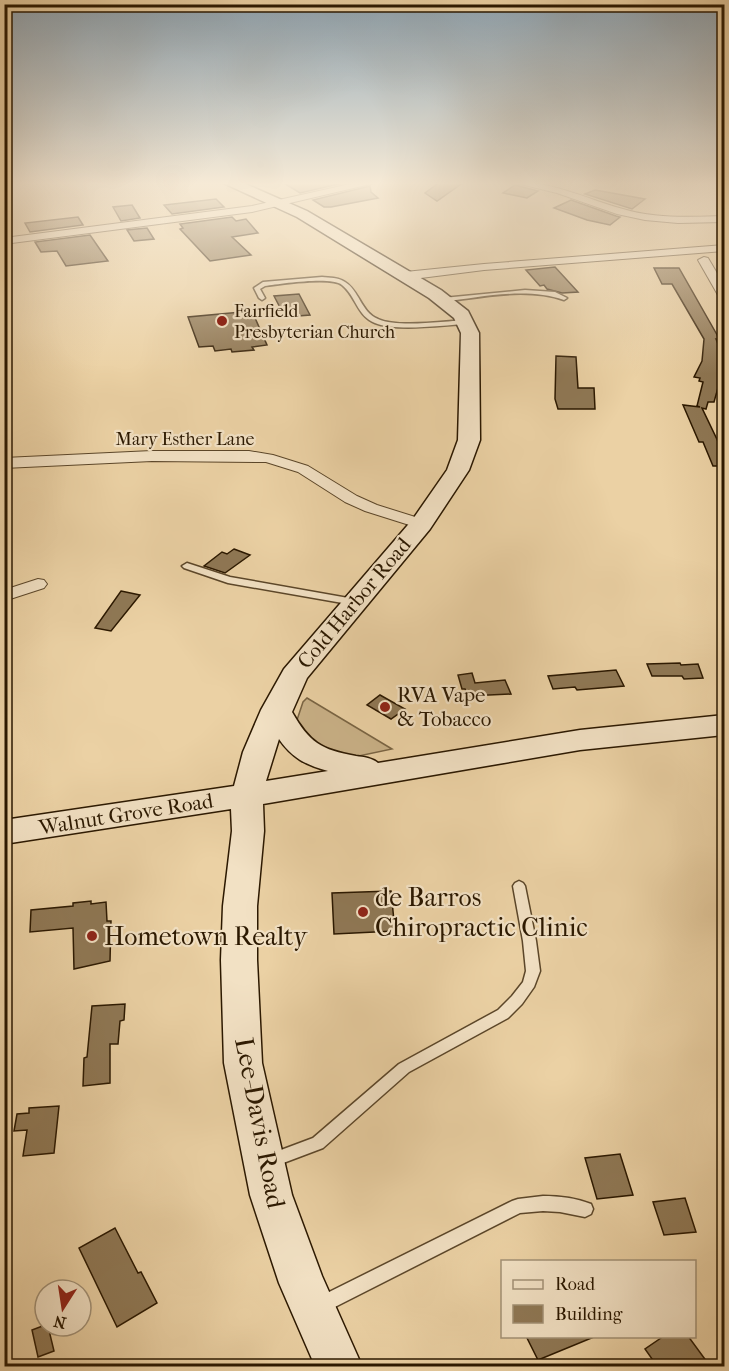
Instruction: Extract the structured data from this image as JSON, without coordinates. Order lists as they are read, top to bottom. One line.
{"streets":{"main road":["Cold Harbor Road","Walnut Grove Road","Lee-Davis Road"],"street":["Mary Esther Lane"]},"crossings":[["Mary Esther Lane","Cold Harbor Road"],["Cold Harbor Road","Walnut Grove Road"],["Cold Harbor Road","Lee-Davis Road"],["Walnut Grove Road","Lee-Davis Road"]],"places":["Fairfield Presbyterian Church","RVA Vape & Tobacco","de Barros Chiropractic Clinic","Hometown Realty"],"legend":["Road","Building"],"north":"bottom"}
